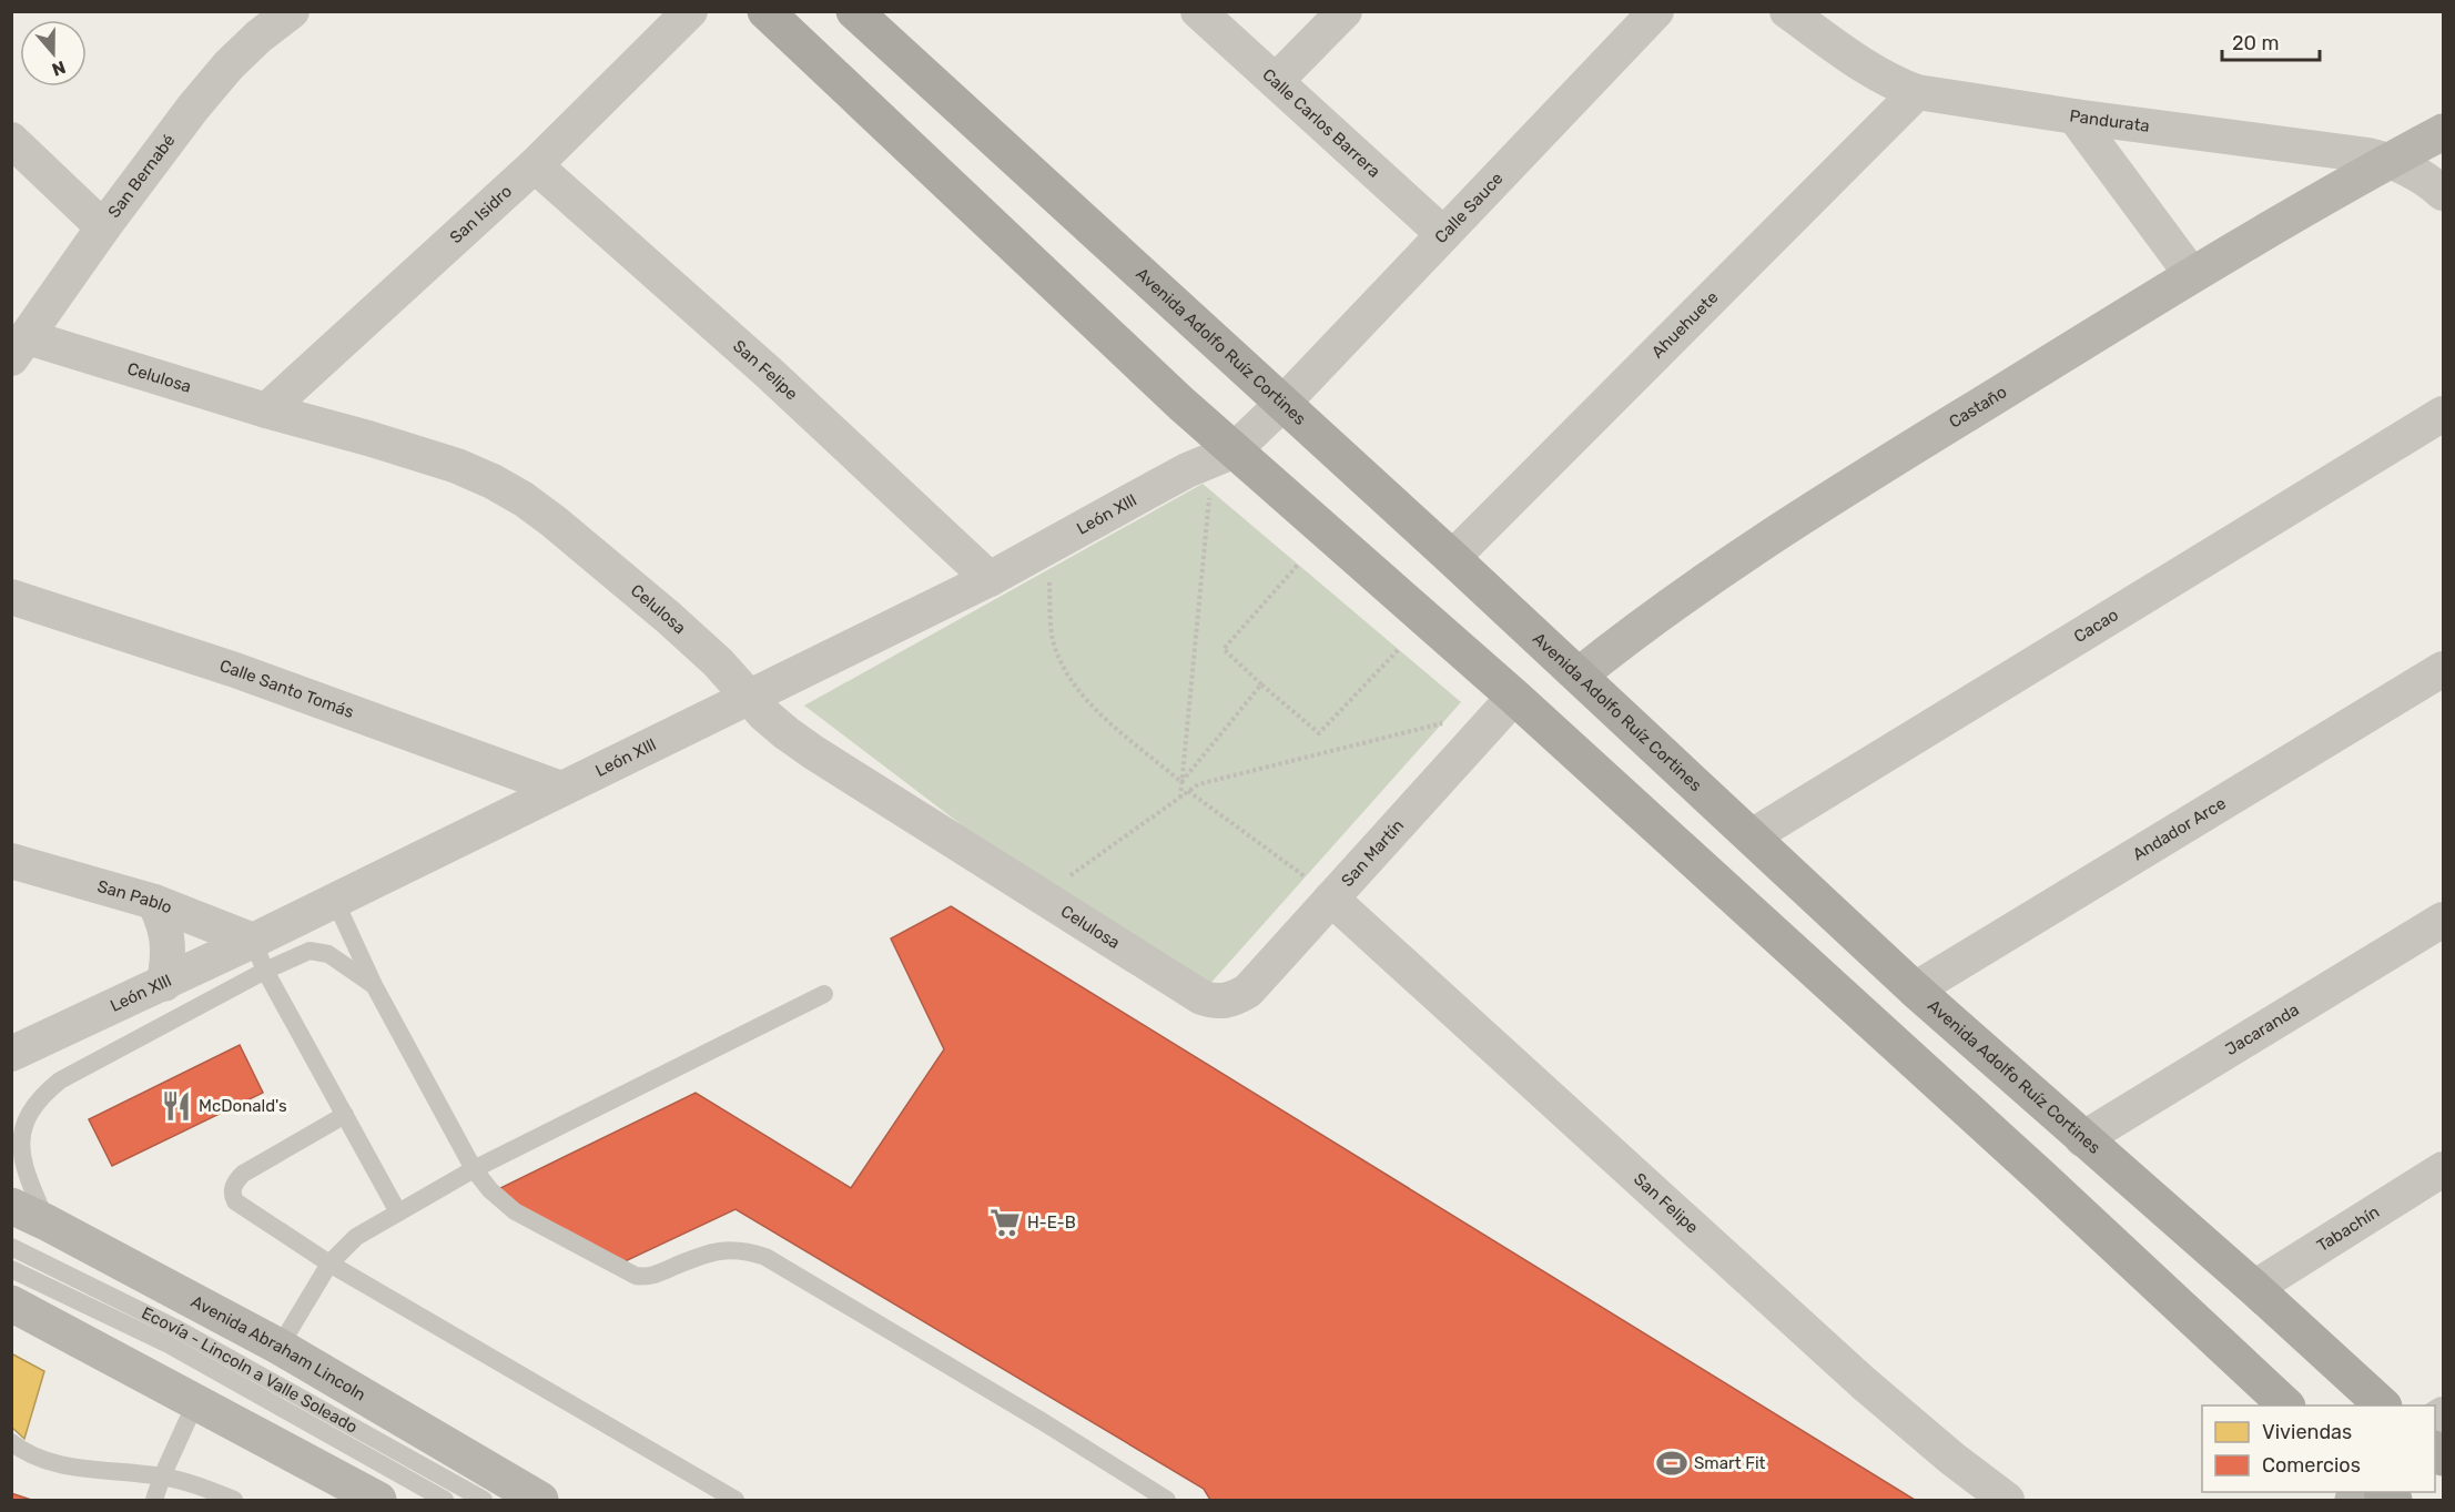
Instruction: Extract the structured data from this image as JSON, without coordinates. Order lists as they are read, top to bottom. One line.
{"streets":{"main road":["Avenida Adolfo Ruíz Cortines"],"street":["Pandurata","Calle Carlos Barrera","San Bernabé","Calle Sauce","San Isidro","Ahuehuete","San Felipe","Celulosa","Castaño","León Xlll","Cacao","Calle Santo Tomás","Andador Arce","San Martín","San Pablo","Jacaranda","Tabachín","Avenida Abraham Lincoln"],"lane":["Ecovía - Lincoln a Valle Soleado"]},"crossings":[["Pandurata","Ahuehuete"],["Pandurata","Castaño"],["Calle Carlos Barrera","Calle Sauce"],["San Bernabé","Celulosa"],["Calle Sauce","Avenida Adolfo Ruíz Cortines"],["Calle Sauce","León Xlll"],["San Isidro","San Felipe"],["San Isidro","Celulosa"],["Ahuehuete","Avenida Adolfo Ruíz Cortines"],["Avenida Adolfo Ruíz Cortines","Castaño"],["Avenida Adolfo Ruíz Cortines","Cacao"],["Avenida Adolfo Ruíz Cortines","Andador Arce"],["Avenida Adolfo Ruíz Cortines","Jacaranda"],["Avenida Adolfo Ruíz Cortines","Tabachín"],["San Felipe","León Xlll"],["San Felipe","San Martín"],["Celulosa","León Xlll"],["Celulosa","San Martín"],["León Xlll","Calle Santo Tomás"],["León Xlll","San Pablo"]],"places":{"restaurant":["McDonald's"],"supermarket":["H-E-B"],"sports":["Smart Fit"]},"legend":["Viviendas","Comercios"],"scale_bar":"20 m","north":"bottom"}
